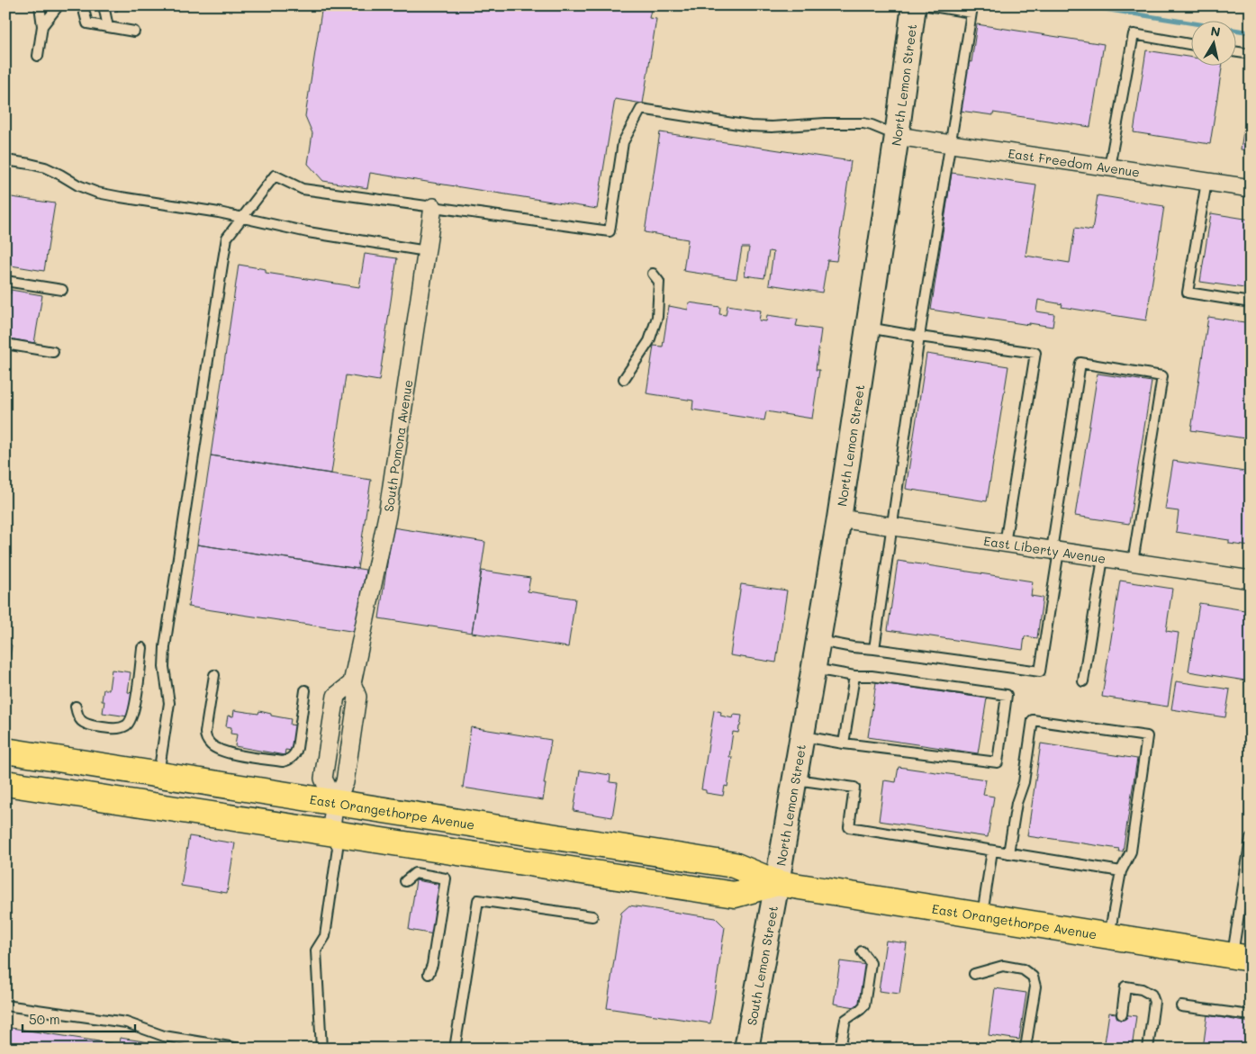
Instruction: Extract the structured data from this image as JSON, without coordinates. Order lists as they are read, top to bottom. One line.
{"streets":{"main road":["East Orangethorpe Avenue"],"street":["North Lemon Street","East Freedom Avenue","South Pomona Avenue","East Liberty Avenue","South Lemon Street"]},"crossings":[["North Lemon Street","East Freedom Avenue"],["North Lemon Street","East Liberty Avenue"],["North Lemon Street","East Orangethorpe Avenue"],["North Lemon Street","South Lemon Street"],["South Pomona Avenue","East Orangethorpe Avenue"],["East Orangethorpe Avenue","South Lemon Street"]],"scale_bar":"50 m","north":"top"}
